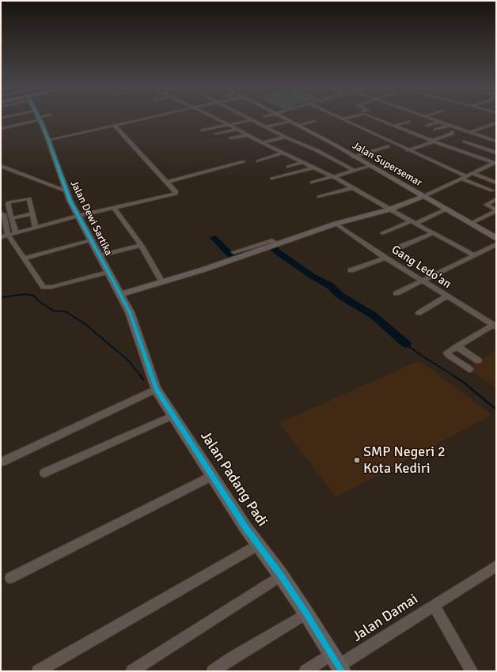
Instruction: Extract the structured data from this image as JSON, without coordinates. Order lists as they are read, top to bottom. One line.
{"streets":{"main road":["Jalan Supersemar","Jalan Dewi Sartika","Jalan Padang Padi"],"street":["Gang Ledo'an","Jalan Damai"]},"crossings":[["Jalan Dewi Sartika","Jalan Padang Padi"],["Jalan Padang Padi","Jalan Damai"]],"places":["SMP Negeri 2 Kota Kediri"]}
